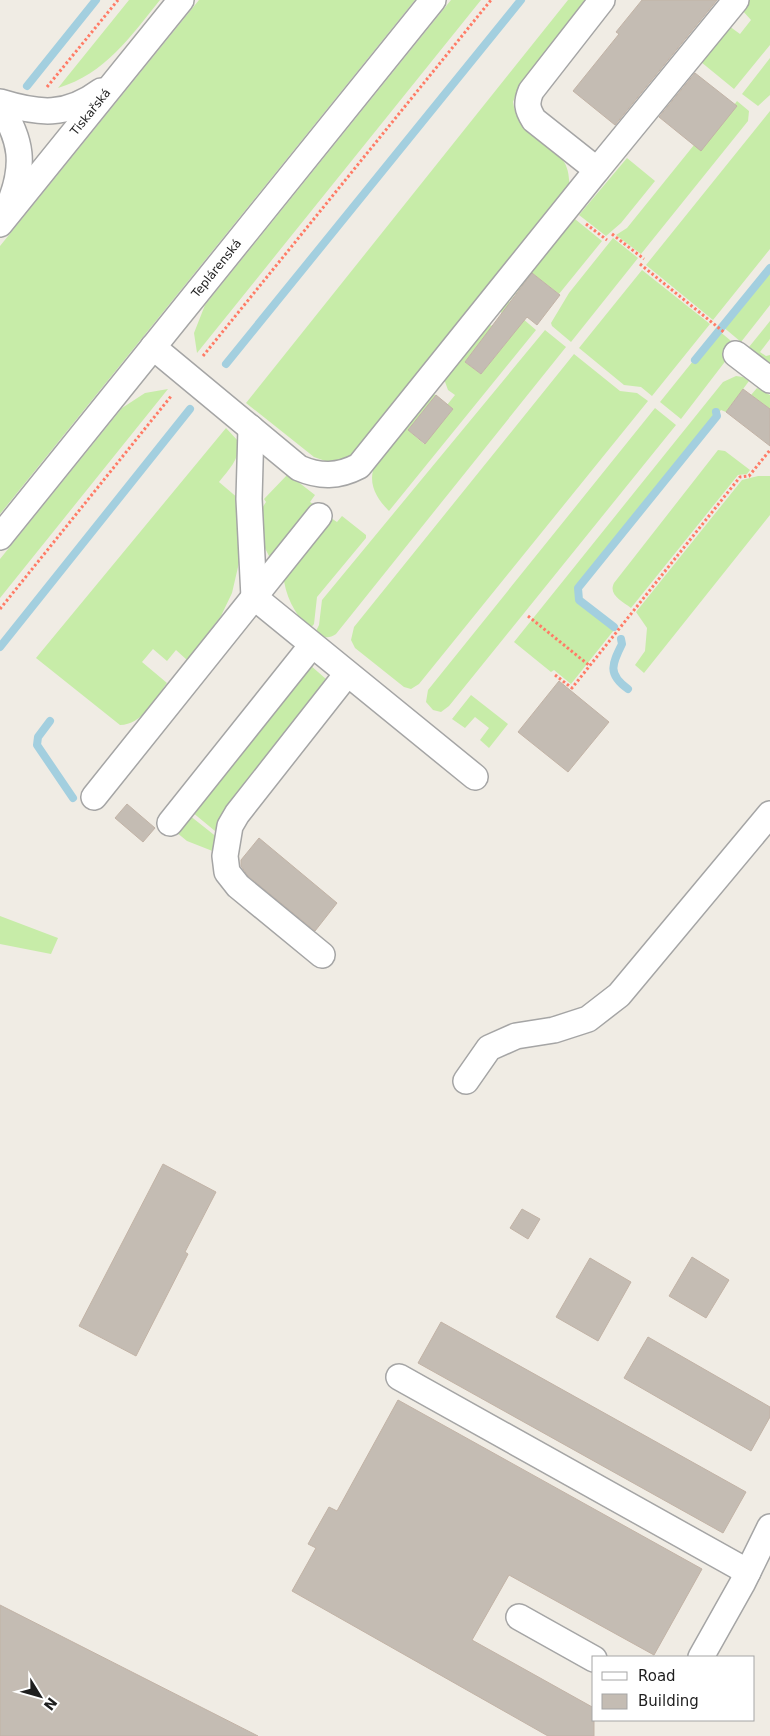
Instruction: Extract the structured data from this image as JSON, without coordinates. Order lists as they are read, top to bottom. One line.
{"streets":{"street":["Tiskařská","Teplárenská"]},"legend":["Road","Building"],"north":"bottom right"}
